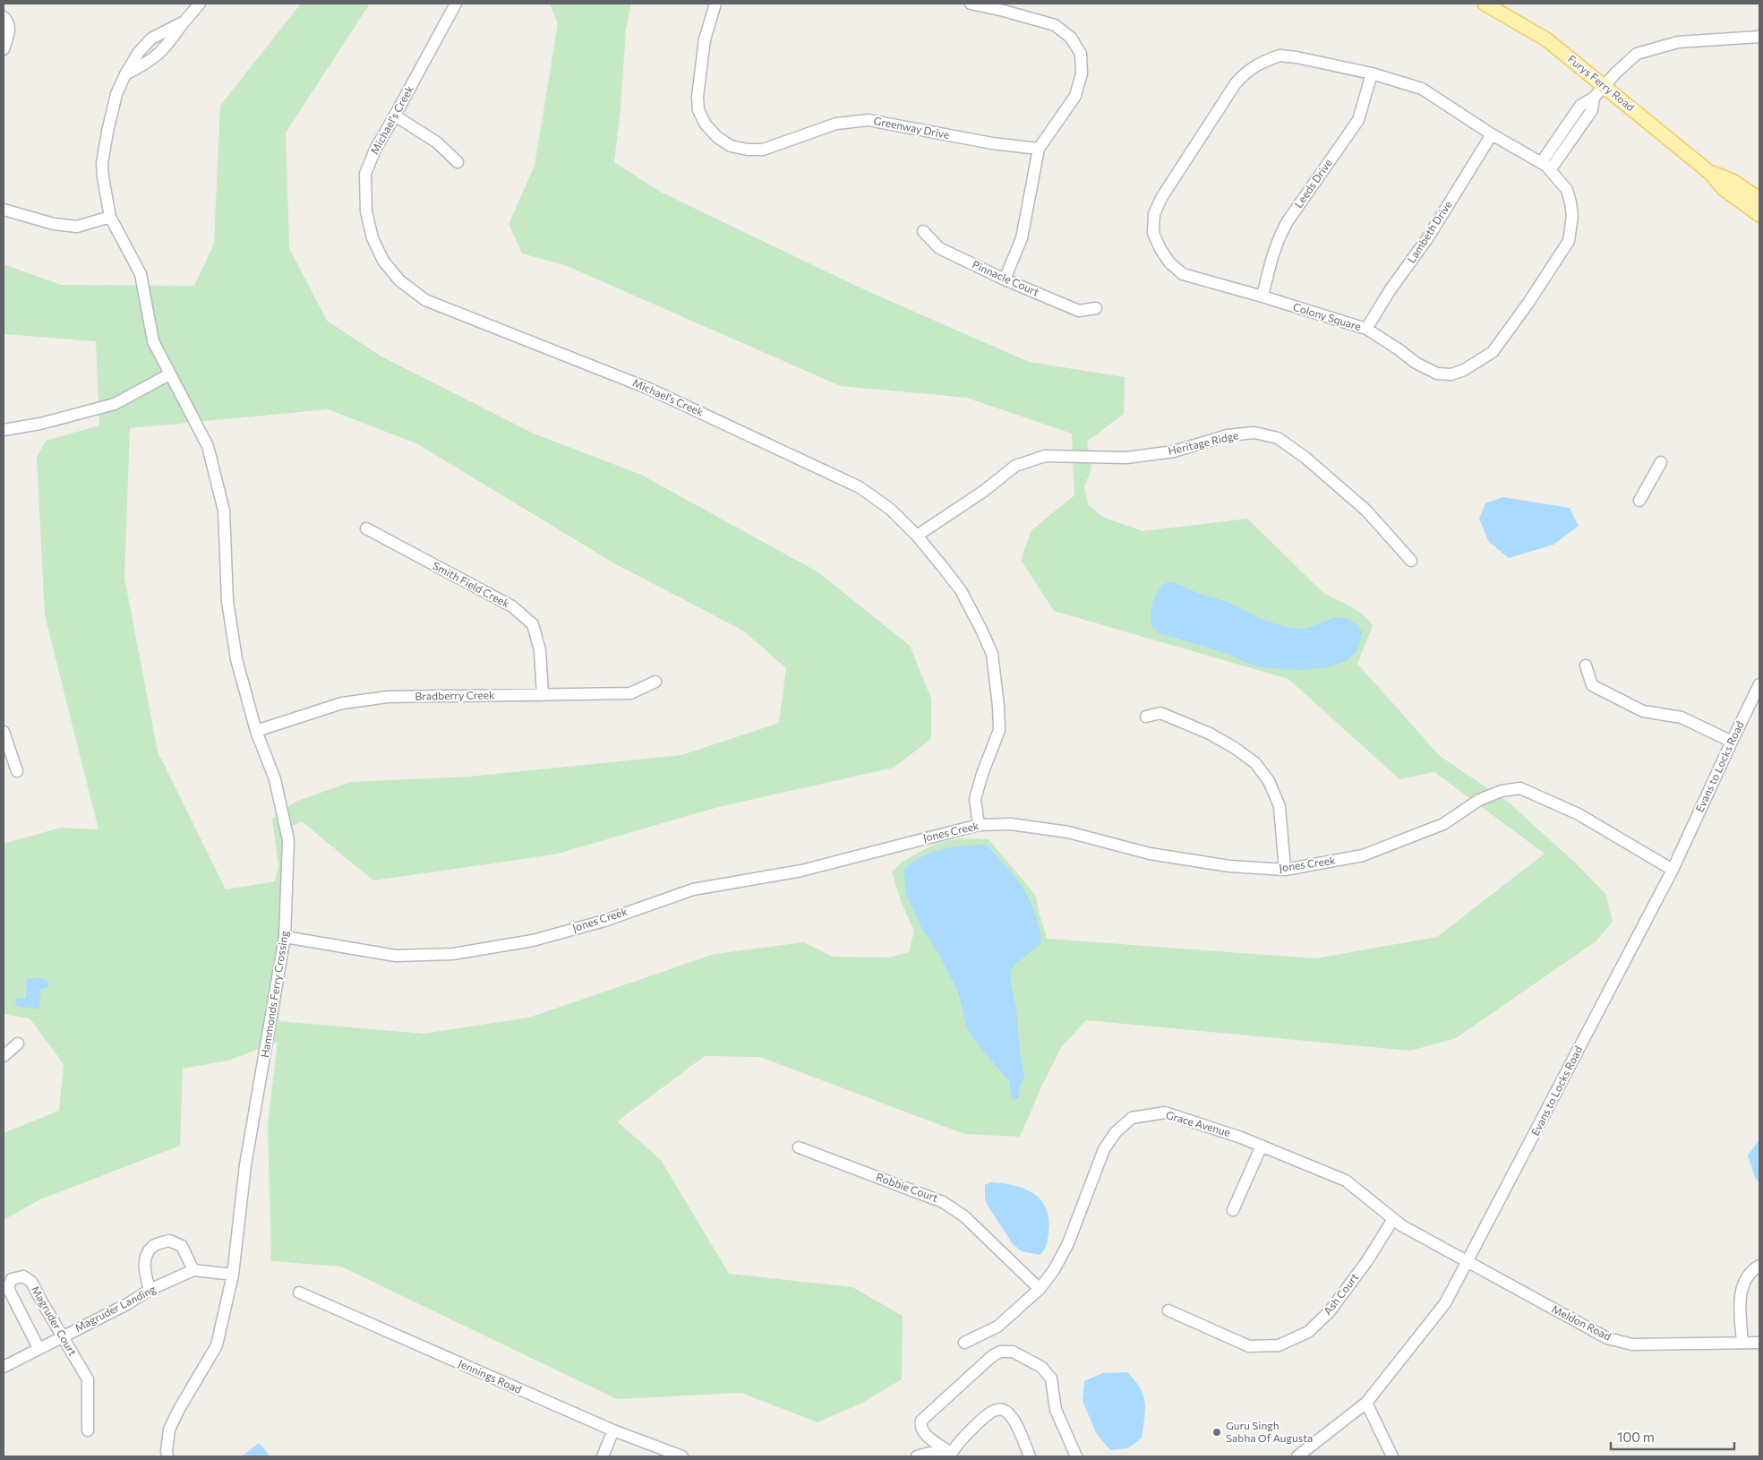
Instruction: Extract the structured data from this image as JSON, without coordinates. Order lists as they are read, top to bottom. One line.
{"streets":{"main road":["Furys Ferry Road"],"street":["Michael's Creek","Greenway Drive","Leeds Drive","Lambeth Drive","Pinnacle Court","Colony Square","Heritage Ridge","Smith Field Creek","Bradberry Creek","Evans to Locks Road","Jones Creek","Hammonds Ferry Crossing","Grace Avenue","Robbie Court","Ash Court","Magruder Landing","Magruder Court","Meldon Road","Jennings Road"]},"crossings":[["Michael's Creek","Heritage Ridge"],["Michael's Creek","Jones Creek"],["Leeds Drive","Colony Square"],["Lambeth Drive","Colony Square"],["Smith Field Creek","Bradberry Creek"],["Bradberry Creek","Hammonds Ferry Crossing"],["Evans to Locks Road","Jones Creek"],["Evans to Locks Road","Grace Avenue"],["Evans to Locks Road","Meldon Road"],["Jones Creek","Hammonds Ferry Crossing"],["Grace Avenue","Robbie Court"],["Grace Avenue","Ash Court"],["Grace Avenue","Meldon Road"],["Magruder Landing","Magruder Court"]],"places":["Guru Singh Sabha Of Augusta"],"scale_bar":"100 m"}
